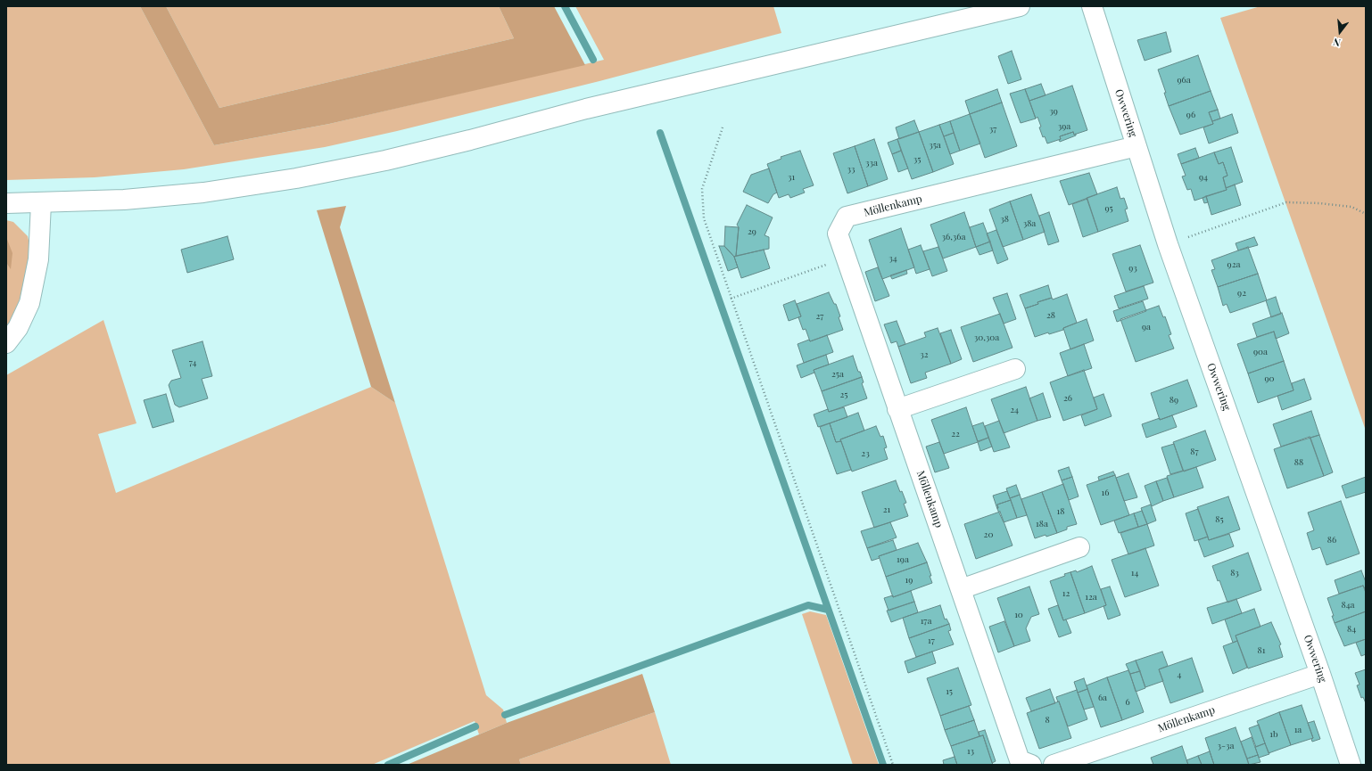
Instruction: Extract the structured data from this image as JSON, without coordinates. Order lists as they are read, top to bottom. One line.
{"streets":{"street":["Owwering","Möllenkamp"]},"crossings":[["Owwering","Möllenkamp"]],"house_numbers":["96a","39","96","39a","37","35a","35","33a","33","31","94","95","38","38a","29","36,36a","34","92a","93","92","28","27","9a","30,30a","90a","32","74","25a","90","25","26","89","24","22","87","23","88","16","21","18","85","18a","20","86","19a","14","83","19","12","12a","84a","10","17a","84","17","81","4","15","6a","6","8","1a","1b","3-3a","13"],"north":"bottom"}
